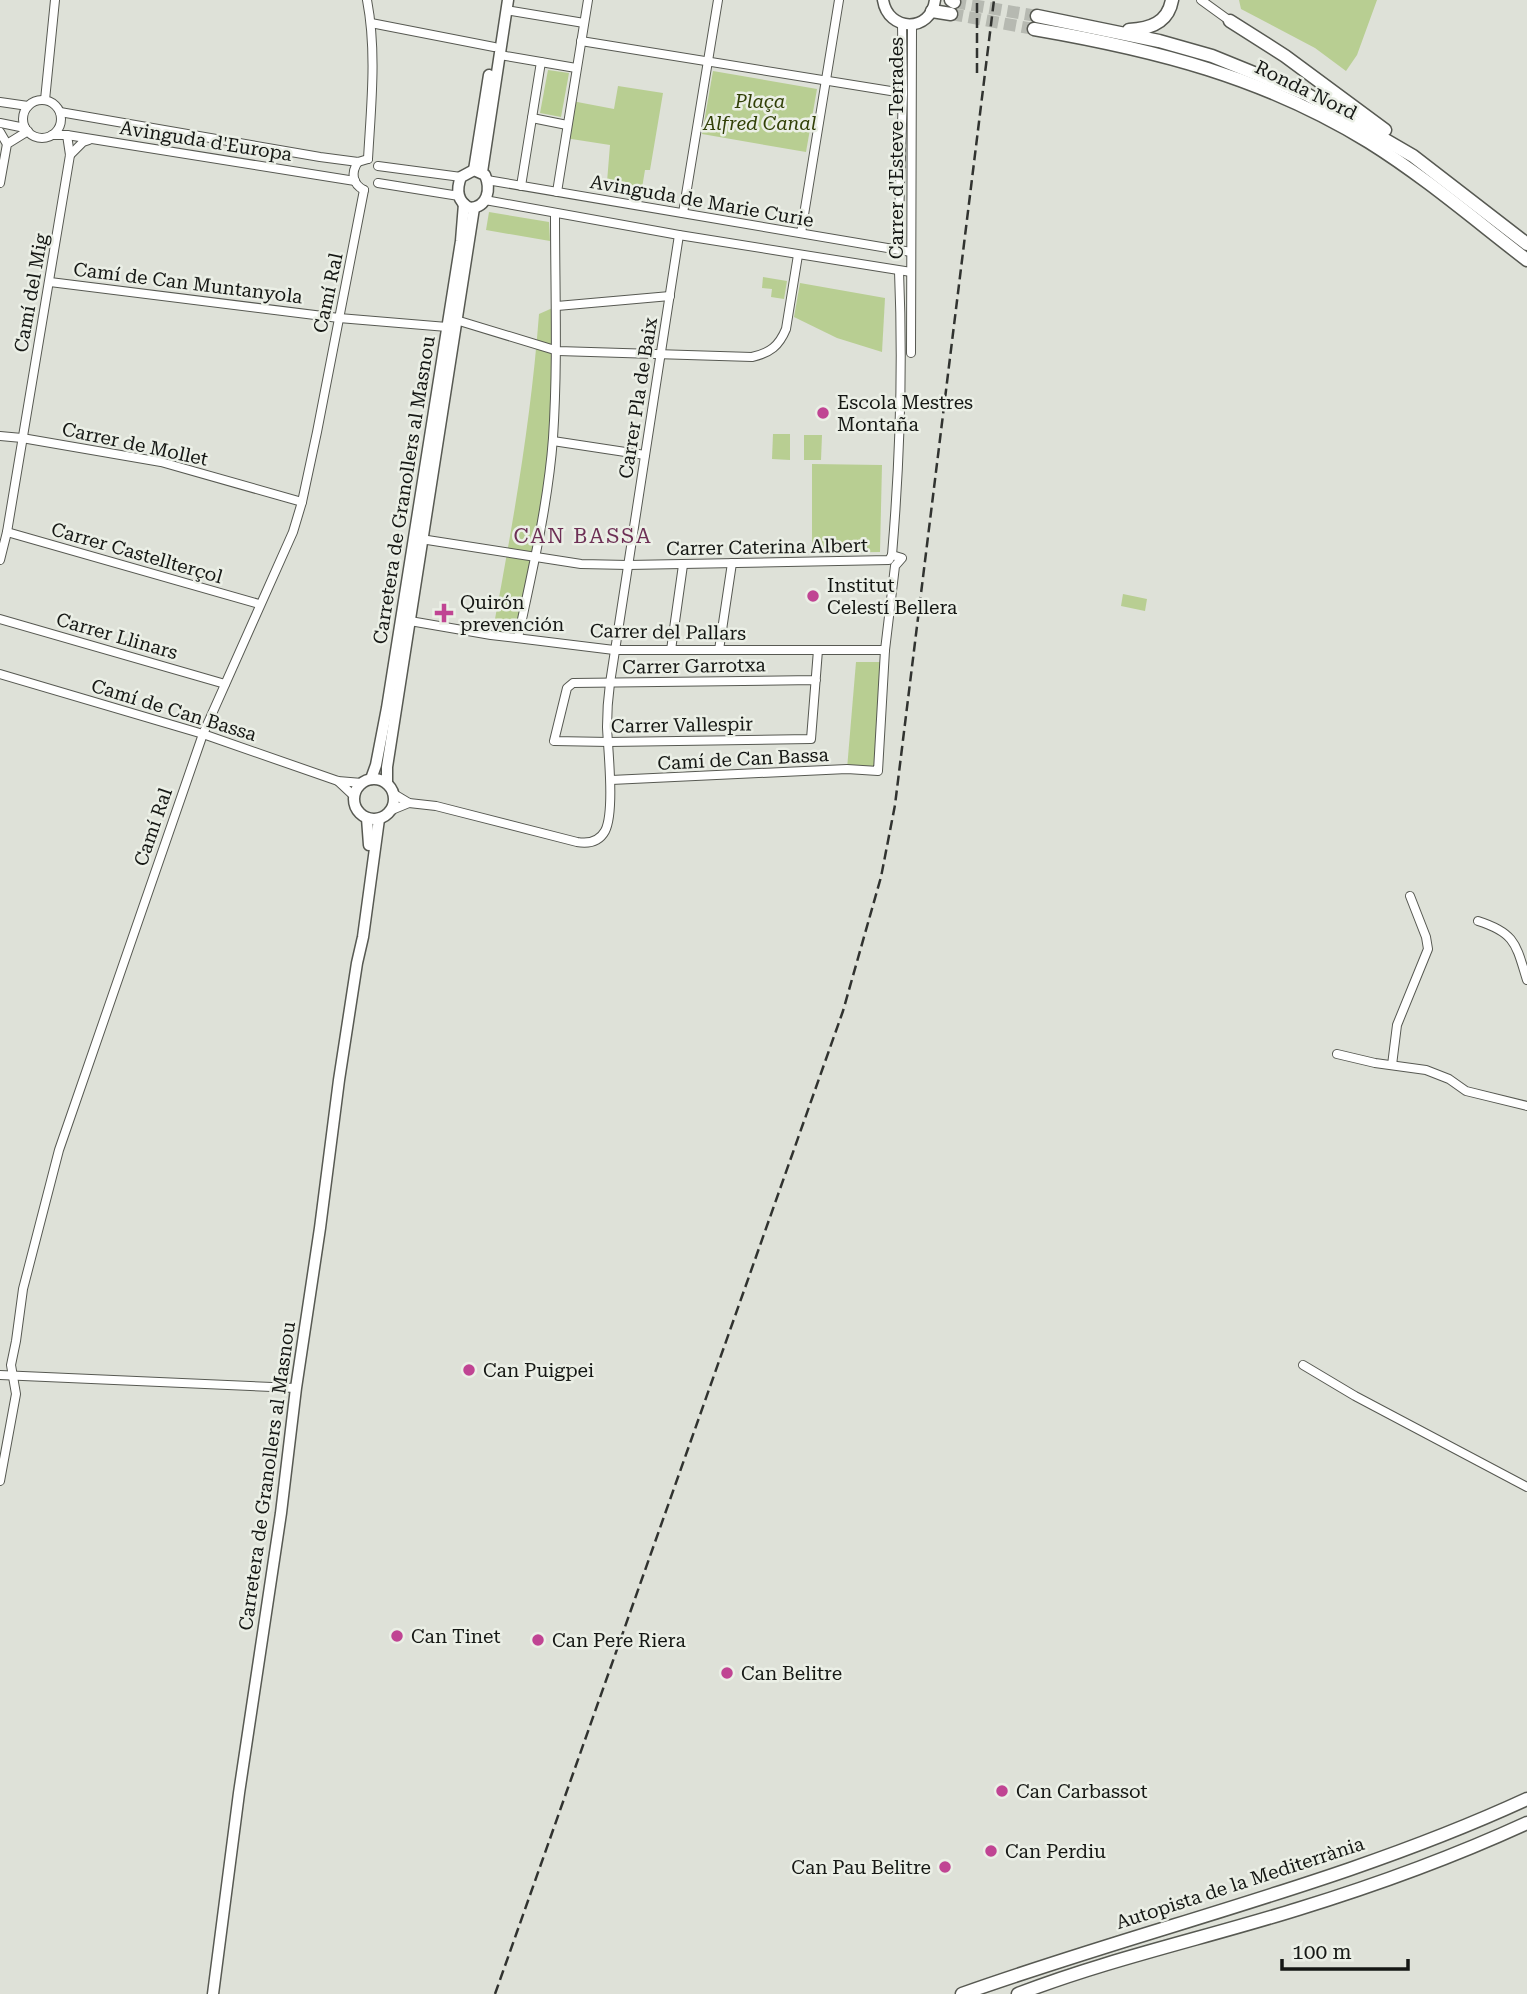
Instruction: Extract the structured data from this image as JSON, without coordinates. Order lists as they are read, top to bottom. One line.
{"streets":{"highway":["Ronda Nord","Autopista de la Mediterrània"],"main road":["Carretera de Granollers al Masnou"],"street":["Avinguda d'Europa","Carrer d'Esteve Terrades","Avinguda de Marie Curie","Camí de Can Muntanyola","Camí del Mig","Camí Ral","Carrer Pla de Baix","Carrer de Mollet","Carrer Caterina Albert","Carrer Castellterçol","Carrer del Pallars","Carrer Llinars","Carrer Garrotxa","Camí de Can Bassa","Carrer Vallespir"]},"crossings":[["Avinguda d'Europa","Camí del Mig"],["Avinguda d'Europa","Camí Ral"],["Carrer d'Esteve Terrades","Avinguda de Marie Curie"],["Carrer d'Esteve Terrades","Carrer Caterina Albert"],["Carrer d'Esteve Terrades","Carrer del Pallars"],["Carrer d'Esteve Terrades","Camí de Can Bassa"],["Avinguda de Marie Curie","Camí de Can Muntanyola"],["Avinguda de Marie Curie","Carrer Pla de Baix"],["Camí de Can Muntanyola","Camí del Mig"],["Camí de Can Muntanyola","Camí Ral"],["Camí de Can Muntanyola","Carrer Pla de Baix"],["Camí de Can Muntanyola","Carretera de Granollers al Masnou"],["Camí del Mig","Carrer de Mollet"],["Camí del Mig","Carrer Castellterçol"],["Camí Ral","Carrer de Mollet"],["Camí Ral","Carrer Castellterçol"],["Camí Ral","Carrer Llinars"],["Camí Ral","Camí de Can Bassa"],["Carrer Pla de Baix","Carrer Caterina Albert"],["Carrer Pla de Baix","Carrer del Pallars"],["Carrer Pla de Baix","Carrer Garrotxa"],["Carrer Pla de Baix","Carrer Vallespir"],["Carretera de Granollers al Masnou","Carrer Caterina Albert"],["Carretera de Granollers al Masnou","Carrer del Pallars"],["Carretera de Granollers al Masnou","Camí de Can Bassa"],["Carrer Garrotxa","Carrer Vallespir"]],"districts":["CAN BASSA"],"parks":["Plaça Alfred Canal"],"places":{"other":["Escola Mestres Montaña","Institut Celestí Bellera","Can Puigpei","Can Tinet","Can Pere Riera","Can Belitre","Can Carbassot","Can Perdiu","Can Pau Belitre"],"health":["Quirón prevención"]},"scale_bar":"100 m"}
